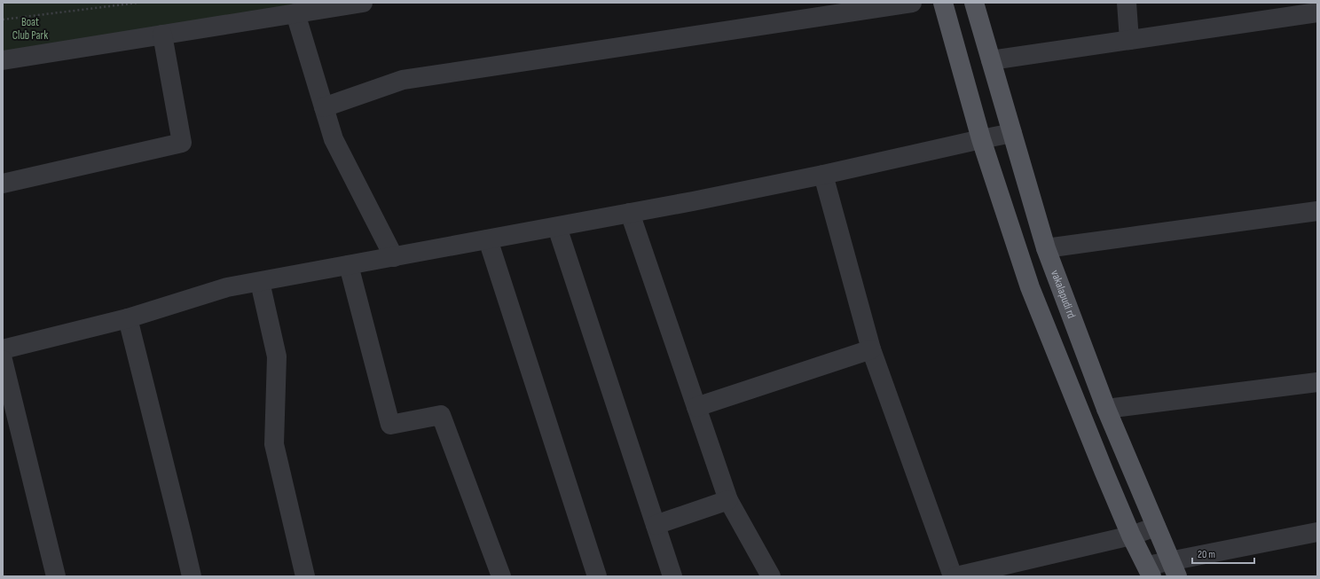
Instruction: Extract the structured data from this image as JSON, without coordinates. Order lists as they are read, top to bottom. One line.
{"streets":{"main road":["vakalapudi rd"]},"parks":["Boat Club Park"],"scale_bar":"20 m"}
